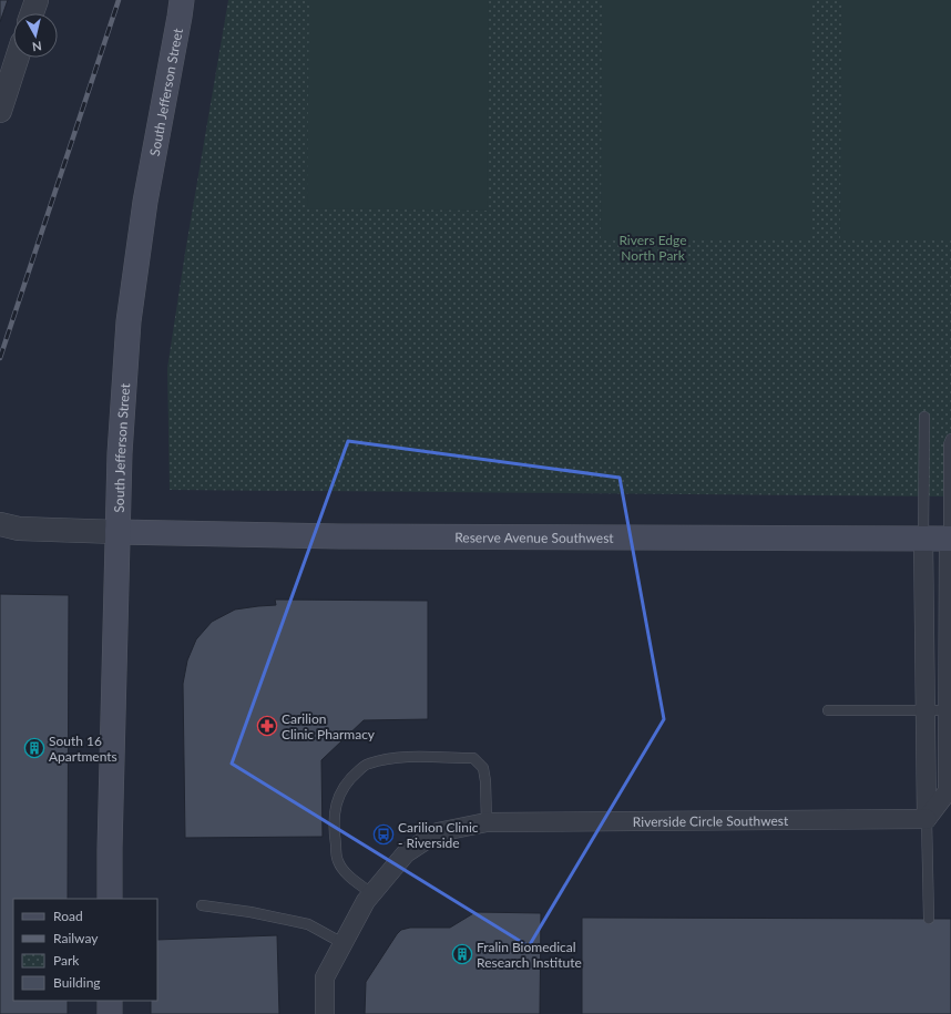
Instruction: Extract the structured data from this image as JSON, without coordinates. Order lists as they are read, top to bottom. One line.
{"streets":{"main road":["South Jefferson Street","Reserve Avenue Southwest"],"street":["Riverside Circle Southwest"]},"crossings":[["South Jefferson Street","Reserve Avenue Southwest"]],"parks":["Rivers Edge North Park"],"places":{"pharmacy":["Carilion Clinic Pharmacy"],"building":["South 16 Apartments","Fralin Biomedical Research Institute"],"bus stop":["Carilion Clinic - Riverside"]},"legend":["Road","Railway","Park","Building"],"north":"bottom"}
